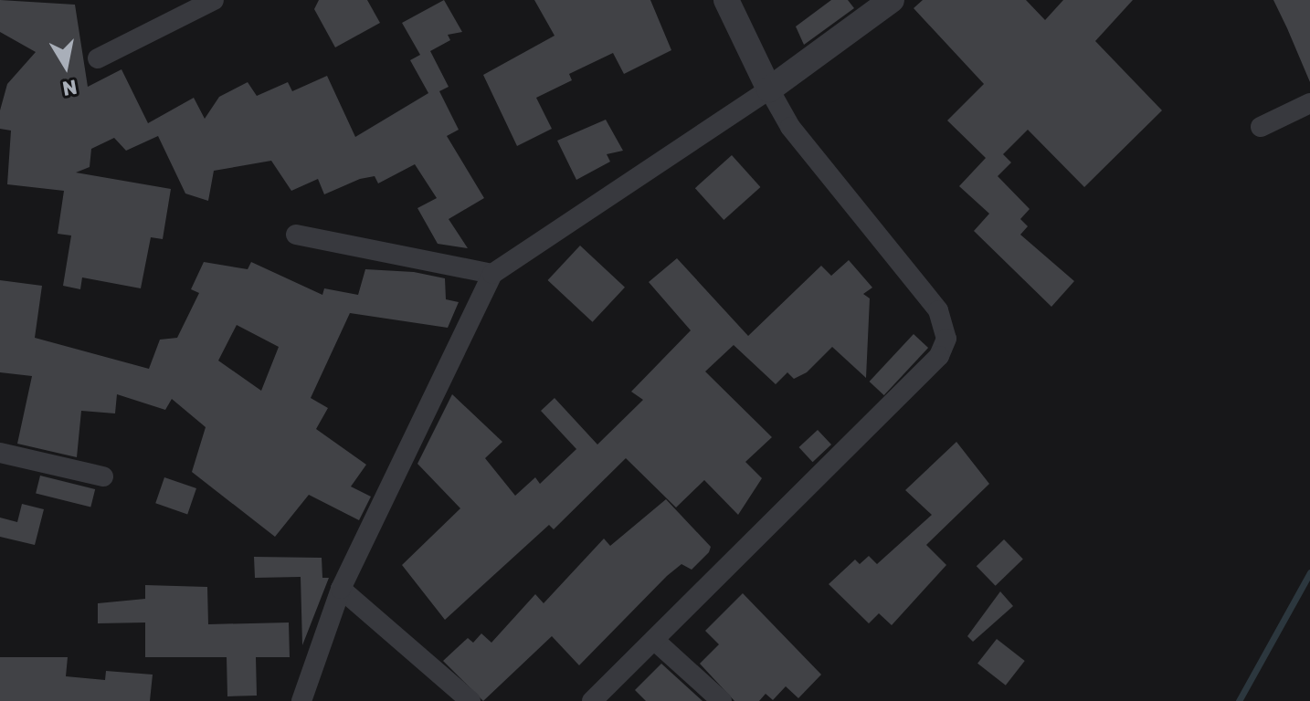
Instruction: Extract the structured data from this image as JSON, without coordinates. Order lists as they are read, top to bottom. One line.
{"north":"bottom"}
